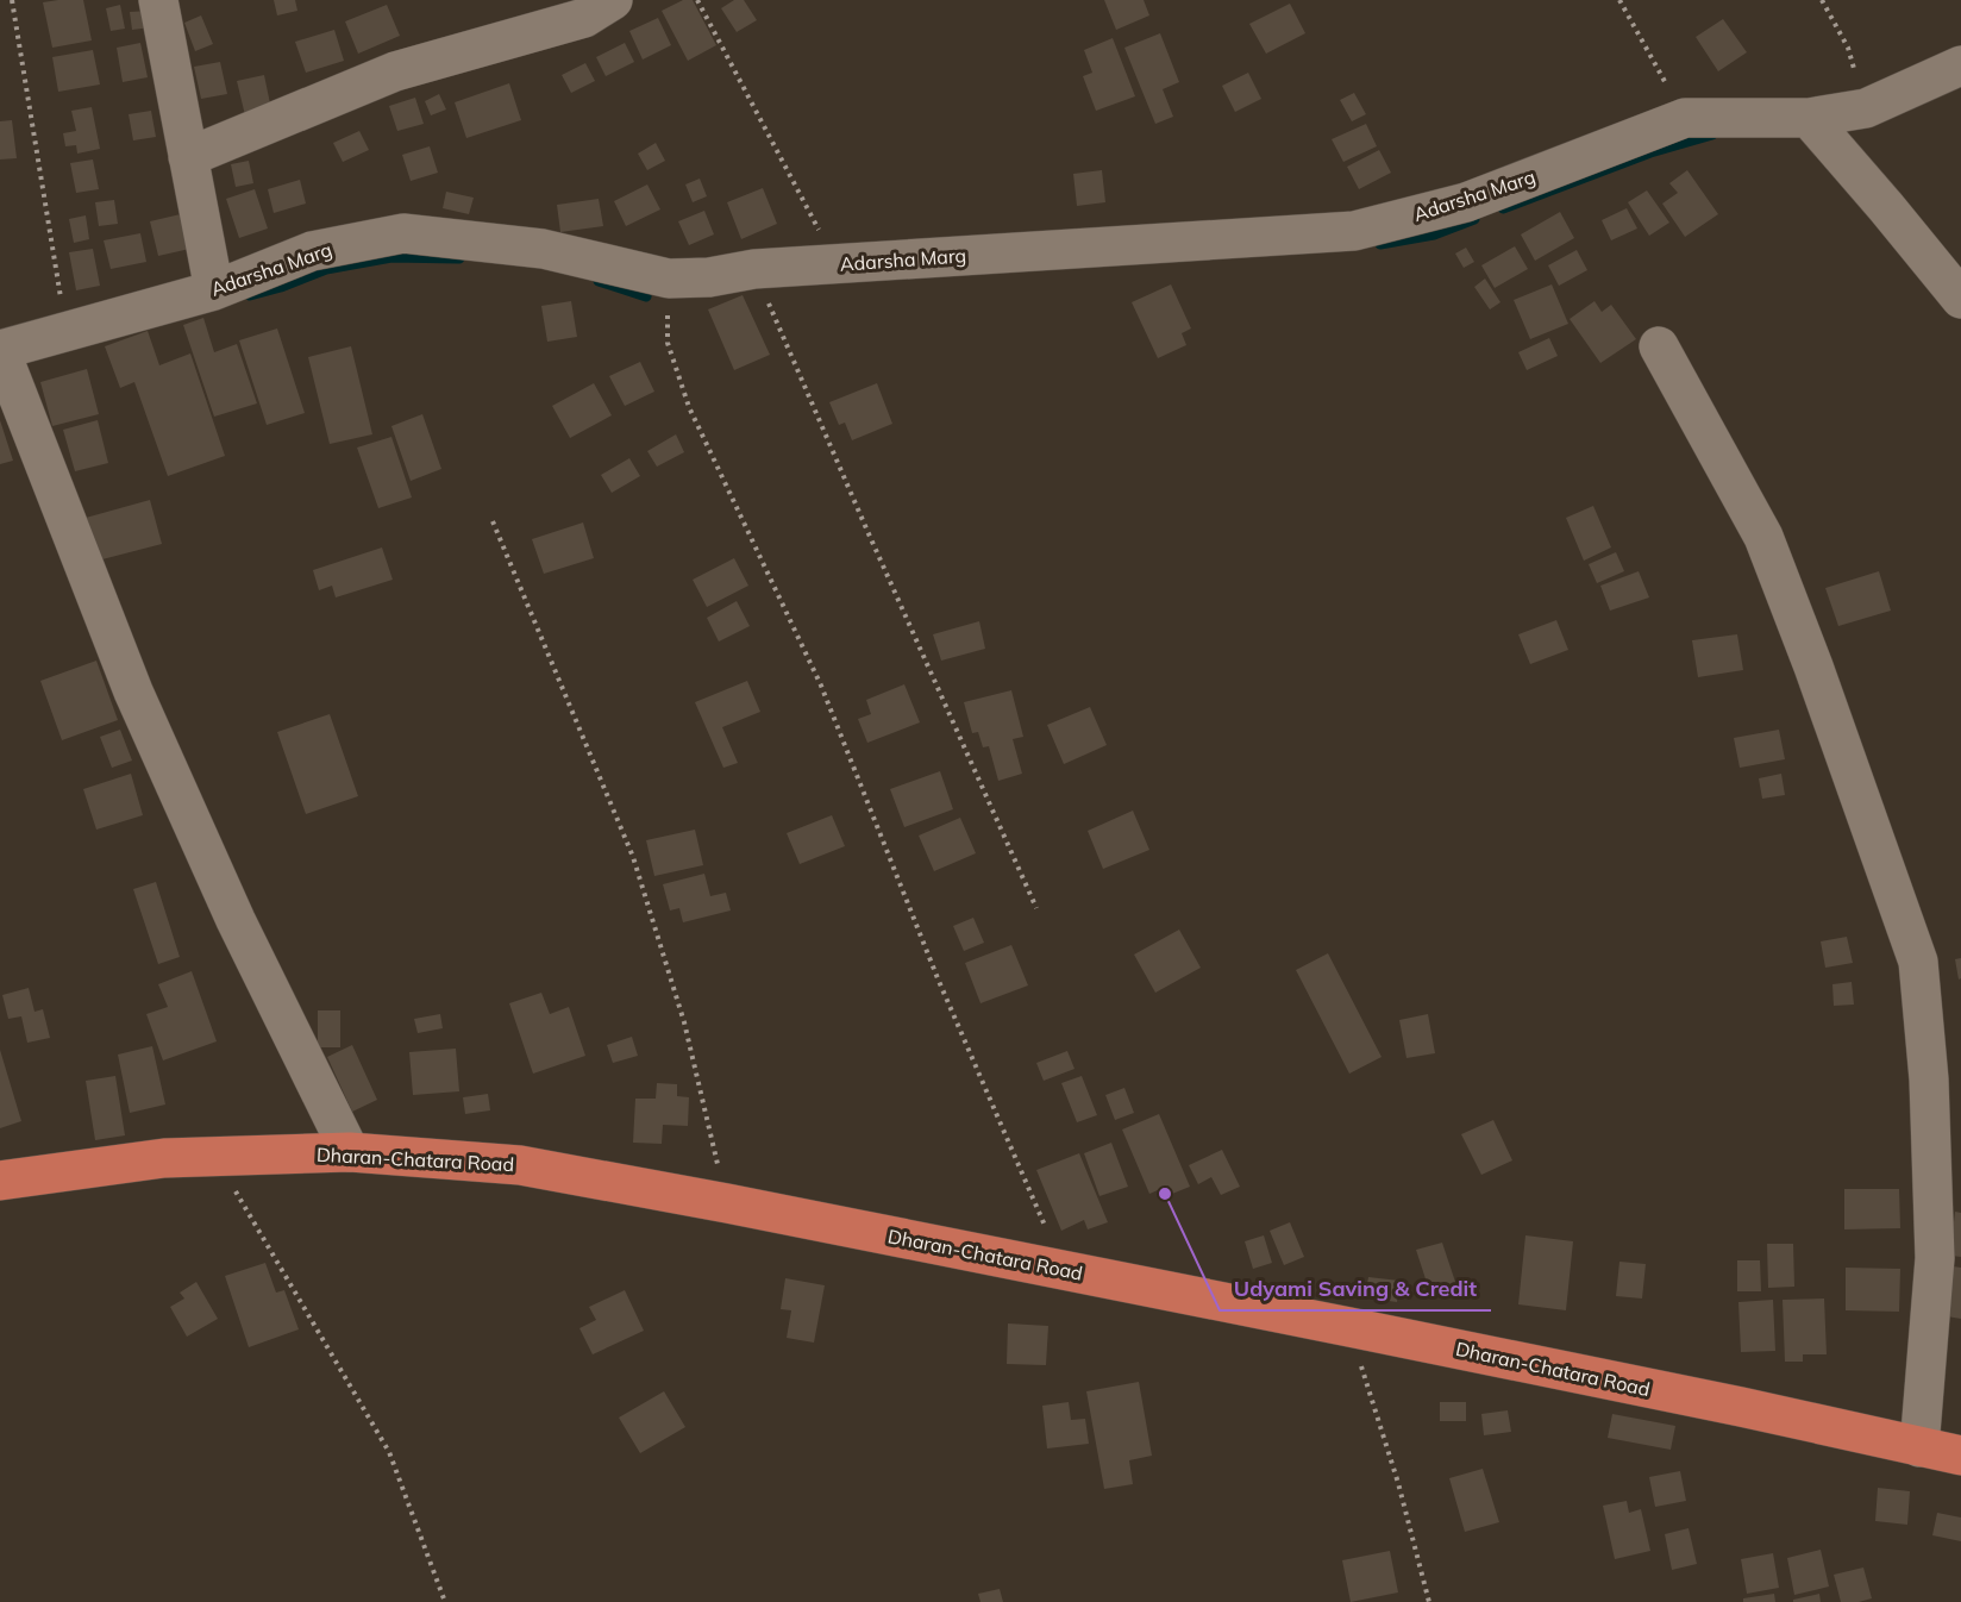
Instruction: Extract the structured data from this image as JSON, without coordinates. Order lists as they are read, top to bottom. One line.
{"streets":{"main road":["Dharan-Chatara Road"],"street":["Adarsha Marg"]},"places":["Udyami Saving & Credit"]}
